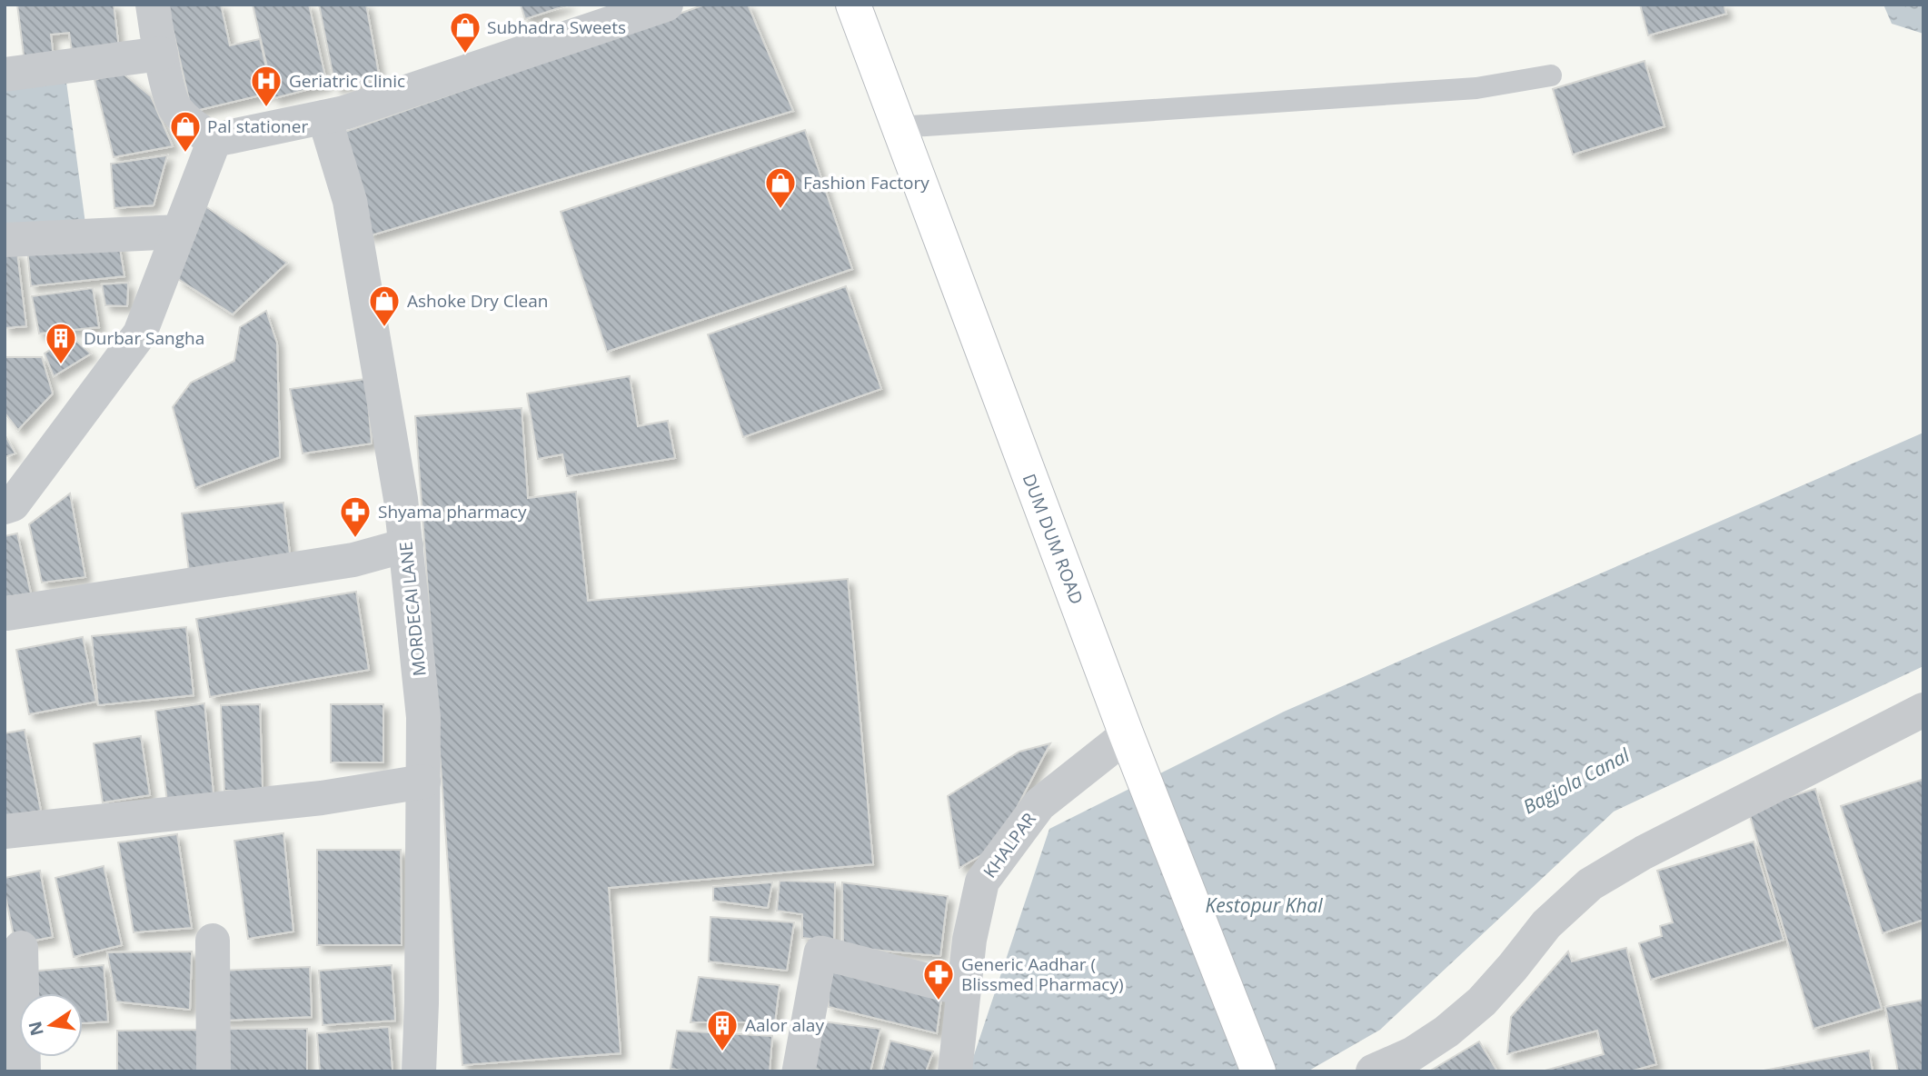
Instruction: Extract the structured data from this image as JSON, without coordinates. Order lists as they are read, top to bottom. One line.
{"streets":{"main road":["DUM DUM ROAD"],"street":["MORDECAI LANE","KHALPAR"]},"crossings":[["DUM DUM ROAD","KHALPAR"]],"water":["Bagjola Canal","Kestopur Khal"],"places":{"shop":["Subhadra Sweets","Pal stationer","Fashion Factory","Ashoke Dry Clean"],"hospital":["Geriatric Clinic"],"building":["Durbar Sangha","Aalor alay"],"pharmacy":["Shyama pharmacy","Generic Aadhar ( Blissmed Pharmacy)"]},"north":"left"}
